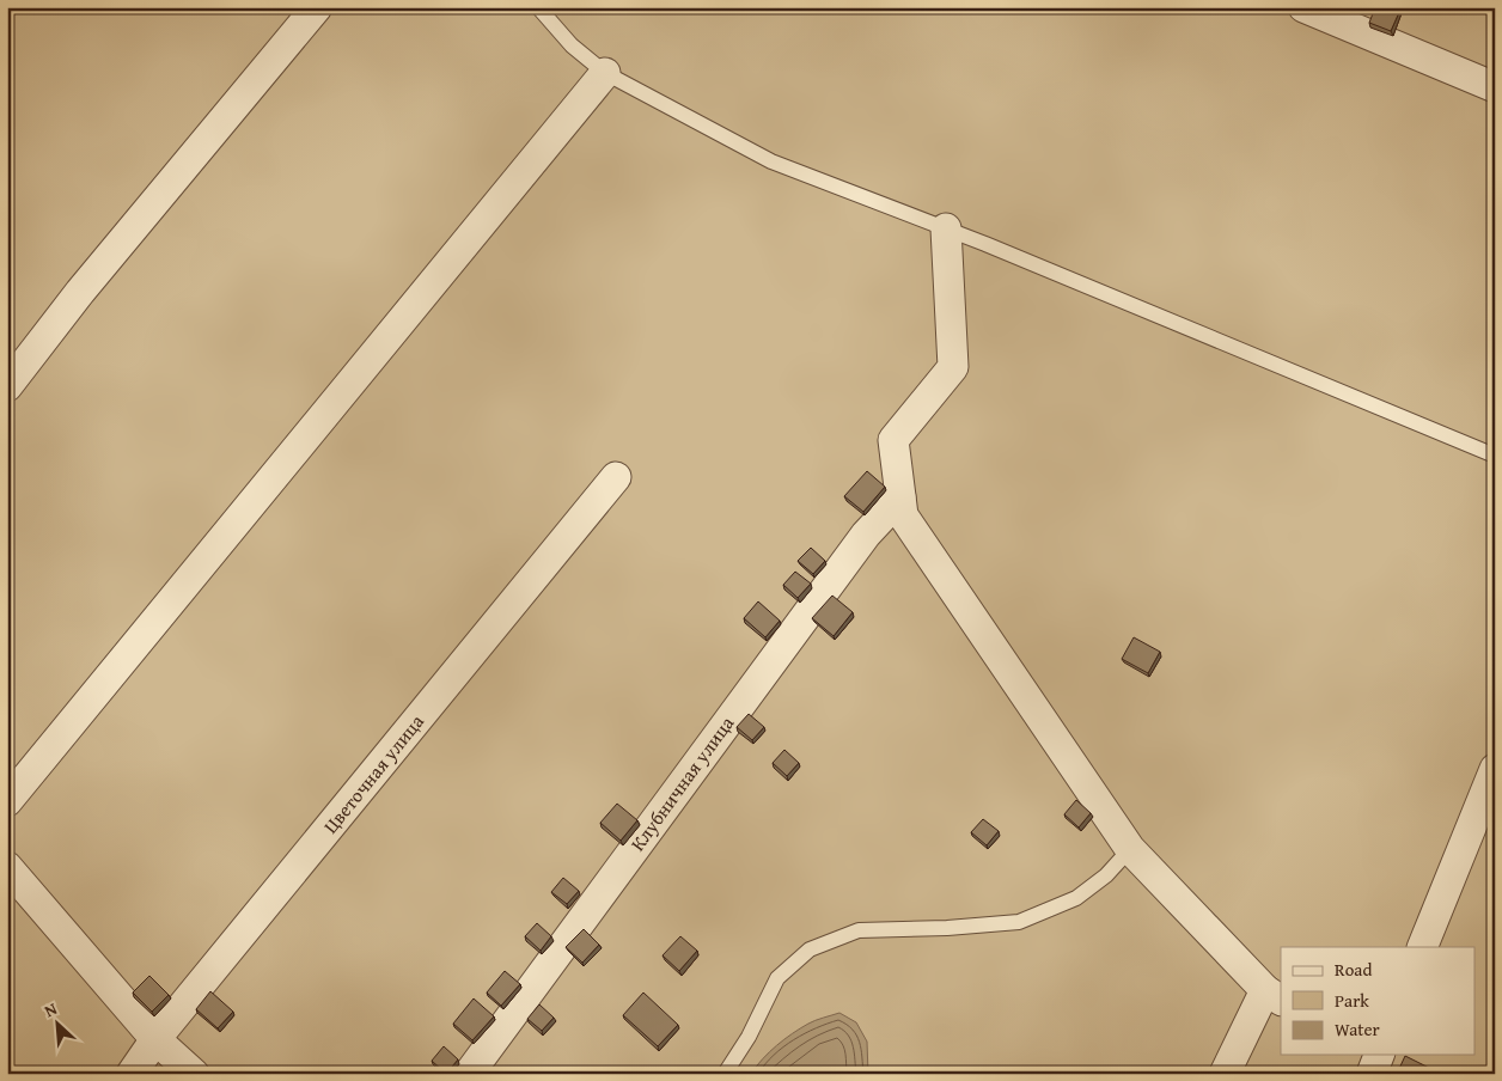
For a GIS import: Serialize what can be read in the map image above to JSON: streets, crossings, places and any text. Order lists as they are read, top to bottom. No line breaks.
{"streets":{"street":["Цветочная улица","Клубничная улица"]},"legend":["Road","Park","Water"],"north":"top left"}
